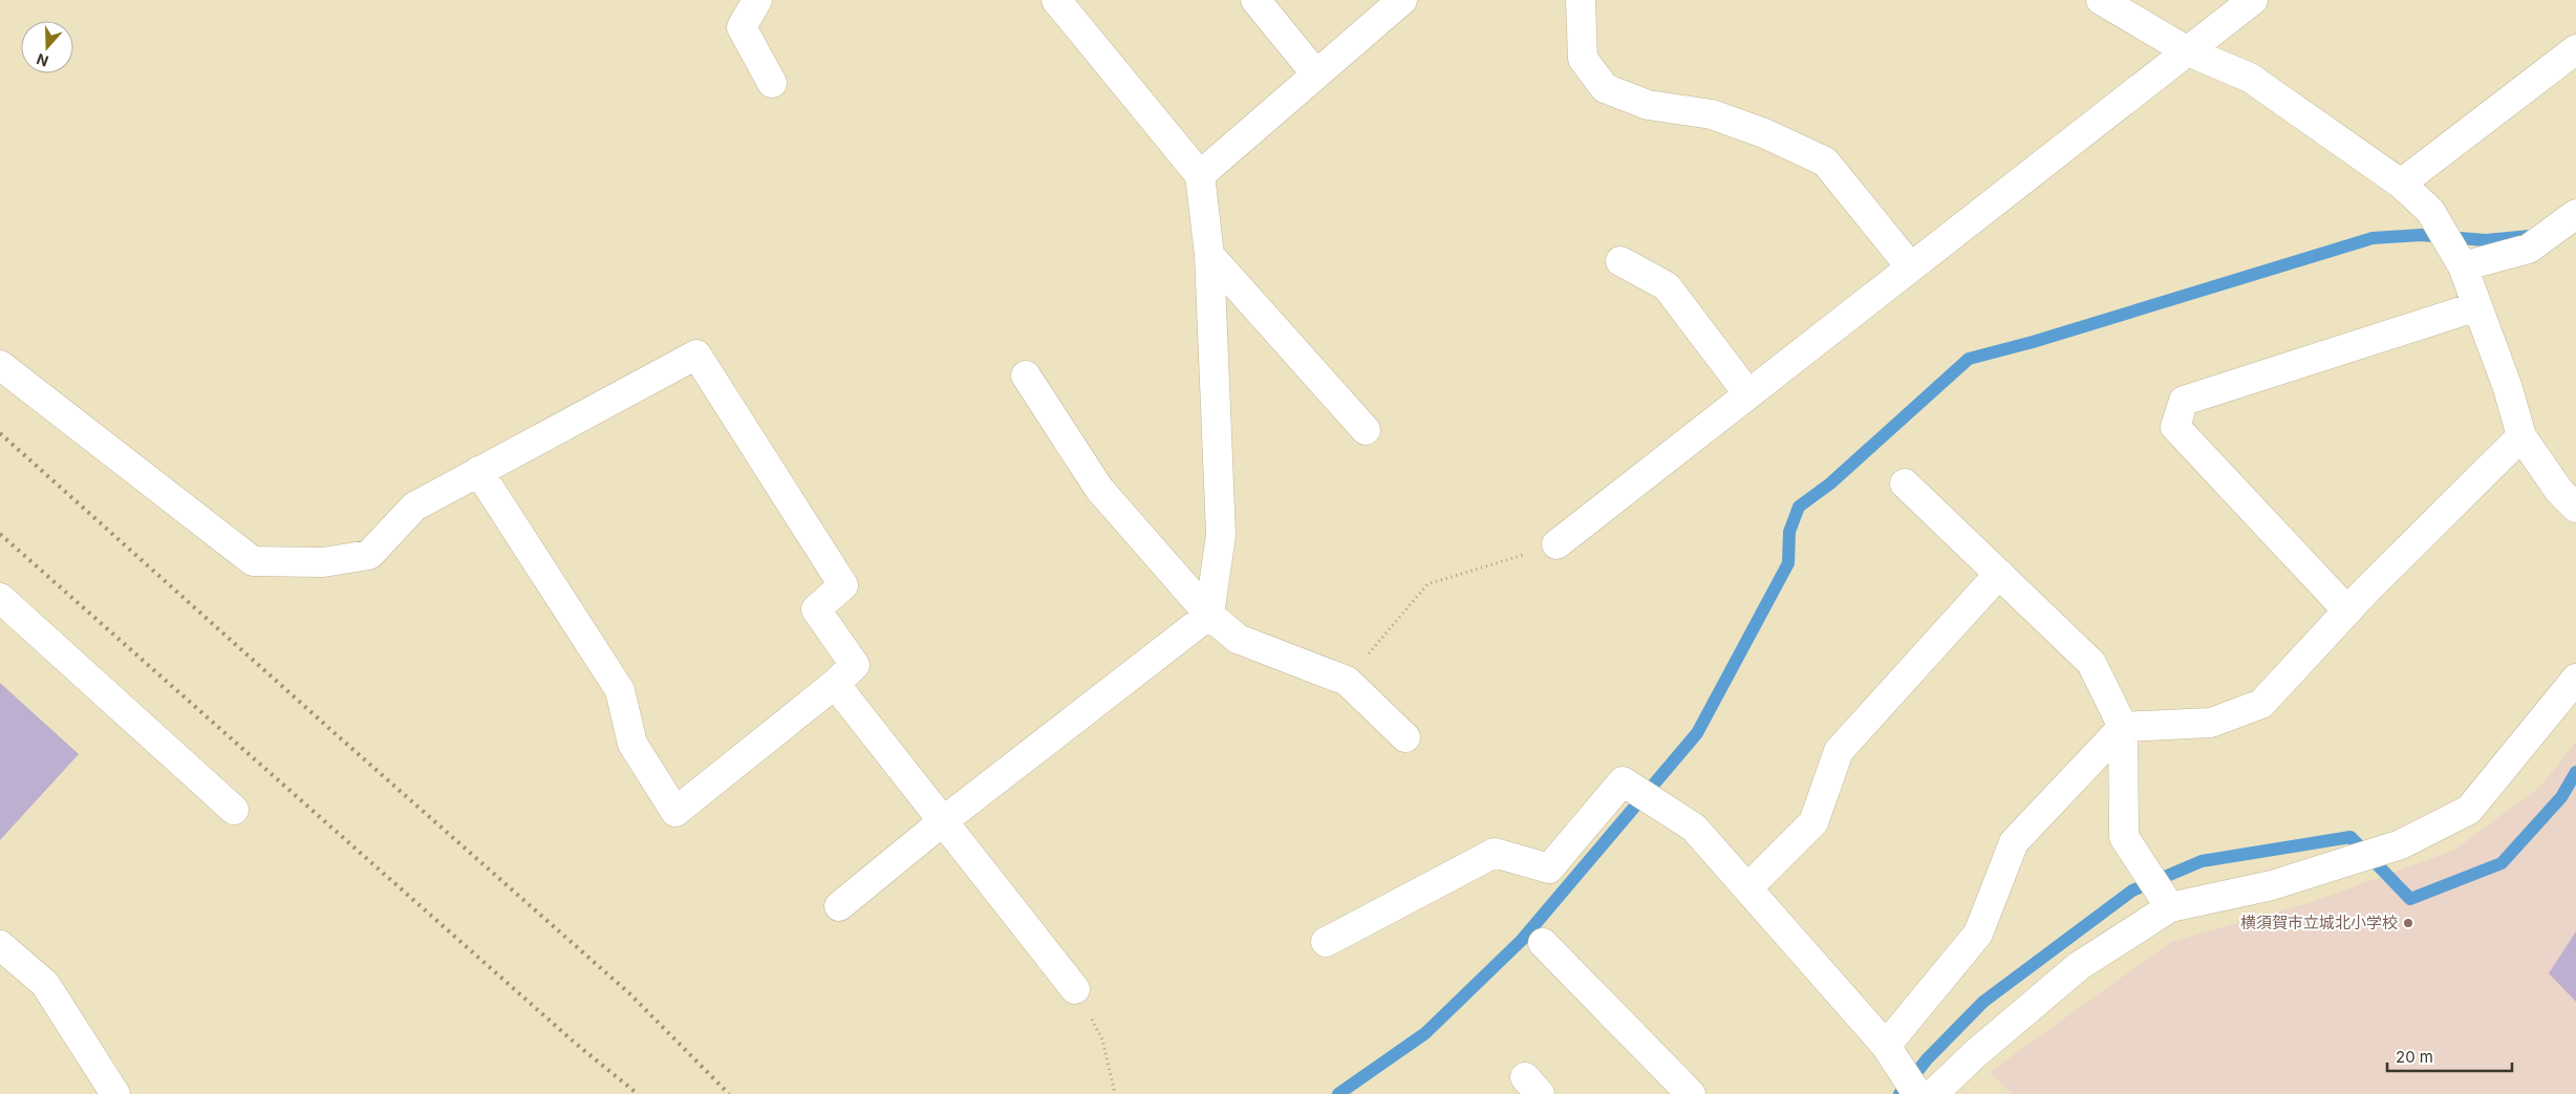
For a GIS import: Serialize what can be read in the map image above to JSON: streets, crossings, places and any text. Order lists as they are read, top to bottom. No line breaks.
{"places":["横須賀市立城北小学校"],"scale_bar":"20 m","north":"bottom"}
